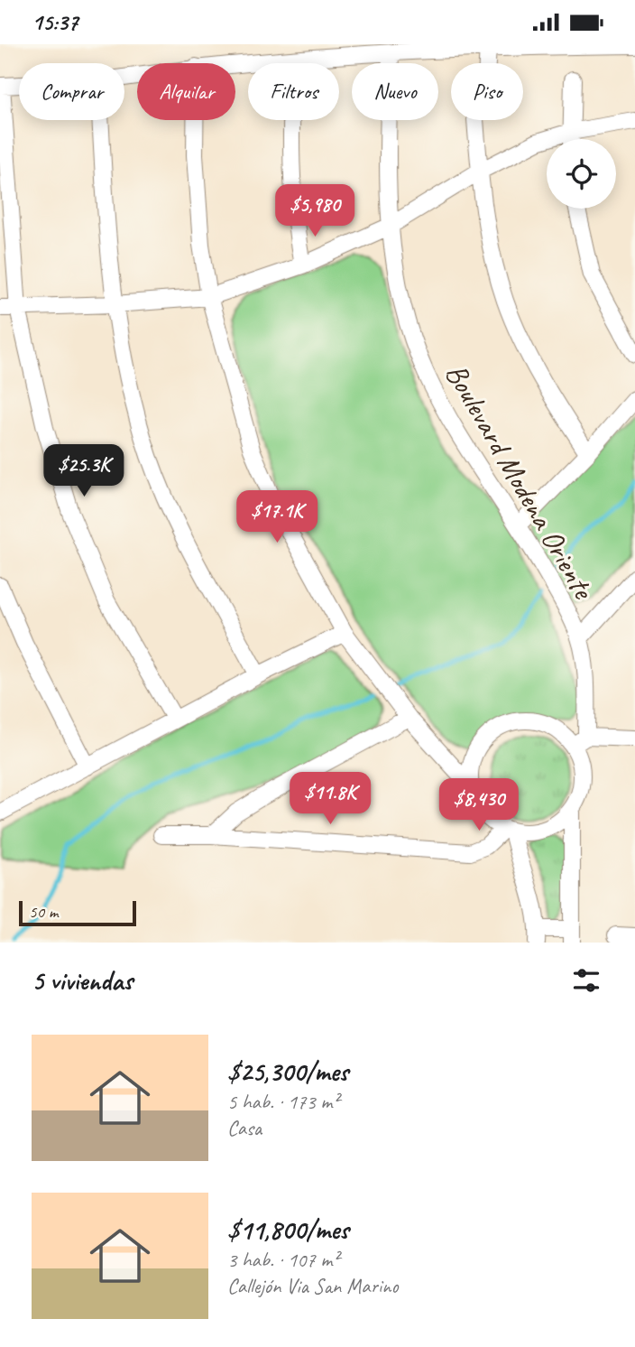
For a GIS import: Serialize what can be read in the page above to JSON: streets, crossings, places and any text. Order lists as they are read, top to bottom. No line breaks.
{"streets":{"street":["Boulevard Modena Oriente"]},"scale_bar":"50 m","page":{"status":"15:37","chip":["Comprar","Alquilar","Filtros","Nuevo","Piso"],"price":["$5,980","$25.3K","$17.1K","$11.8K","$8,430"],"scale":"50 m","heading":"5 viviendas","list":[{"name":"$25,300/mes","note":"5 hab. · 173 m² · Casa"},{"name":"$11,800/mes","note":"3 hab. · 107 m² · Callejón Via San Marino"}]}}
